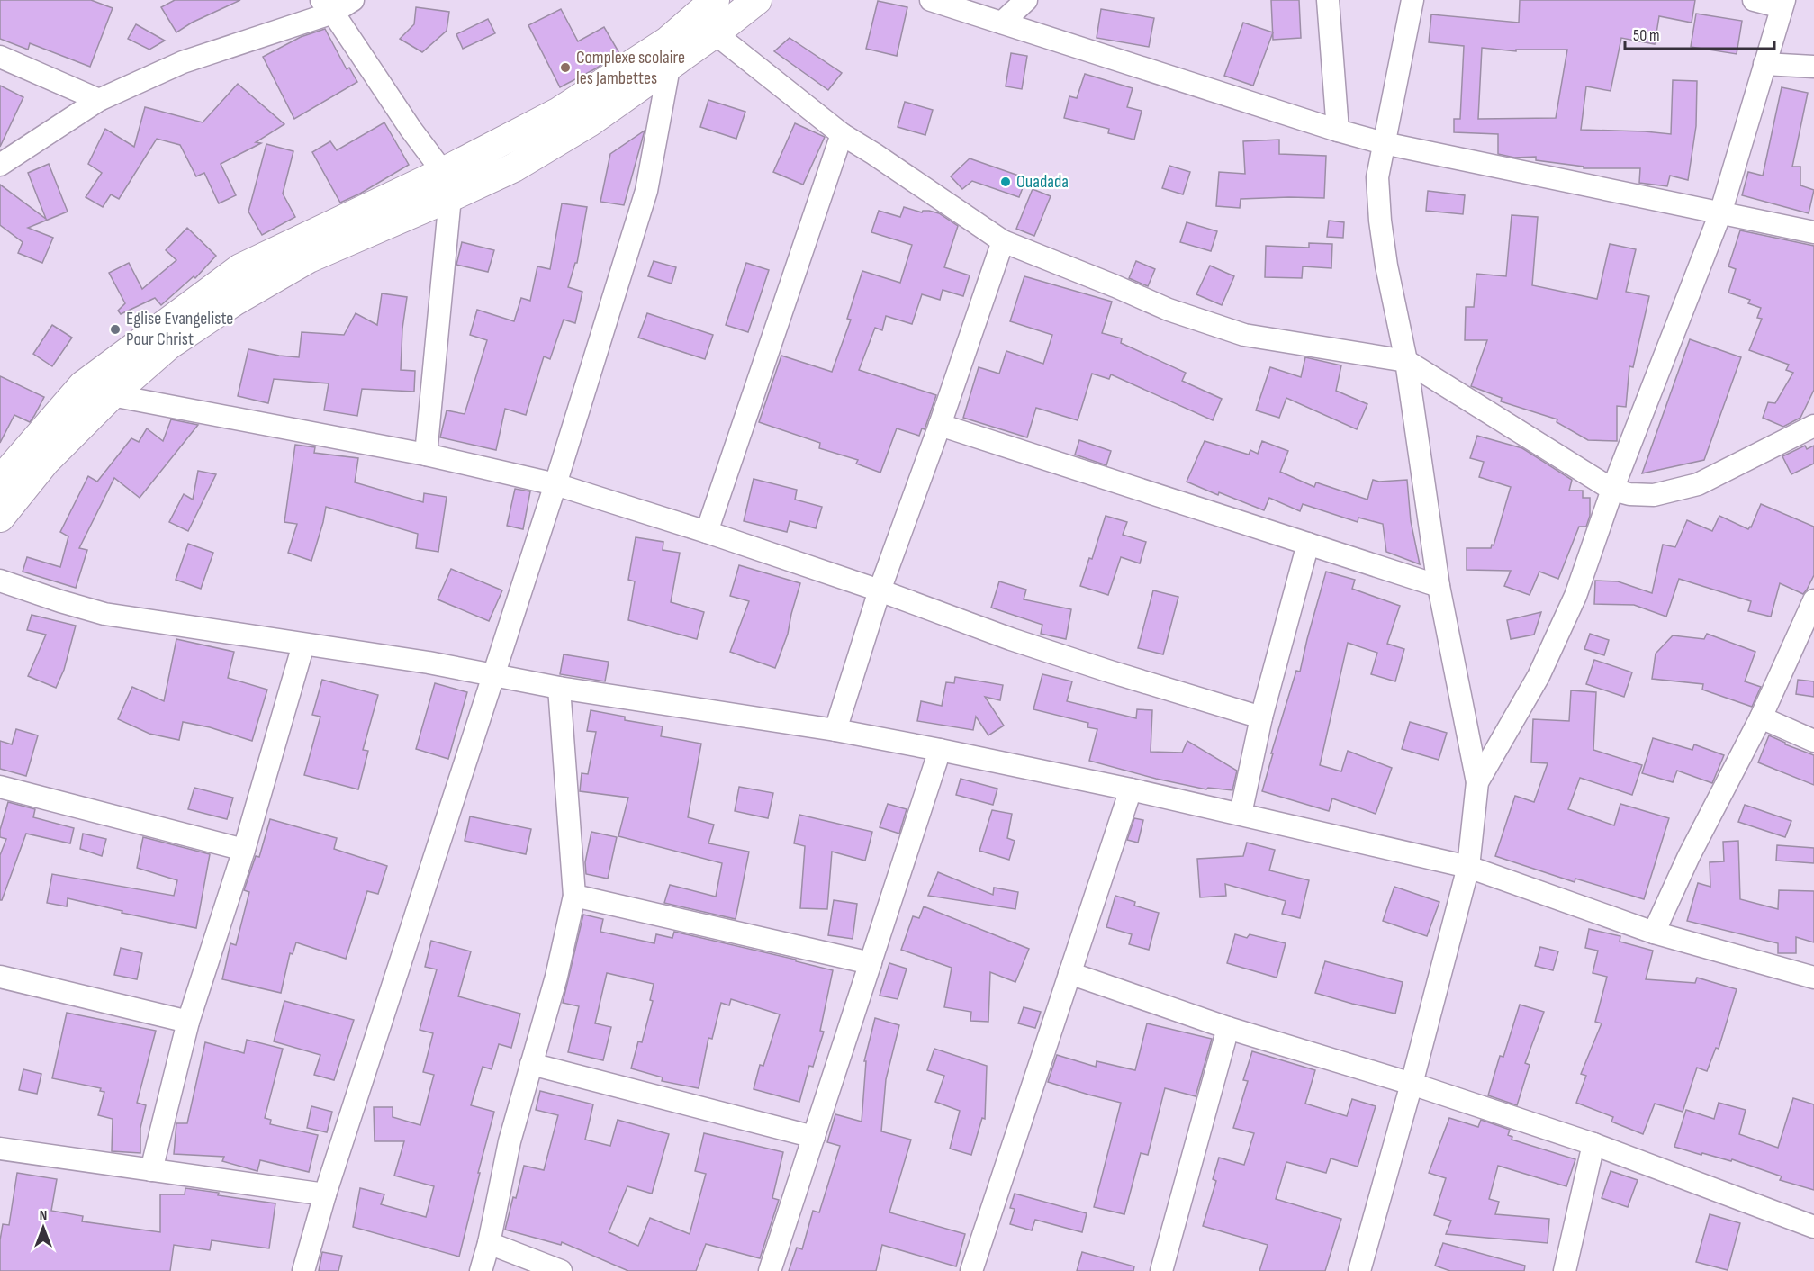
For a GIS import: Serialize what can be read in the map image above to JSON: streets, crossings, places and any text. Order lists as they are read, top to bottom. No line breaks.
{"places":["Complexe scolaire les Jambettes","Ouadada","Eglise Evangeliste Pour Christ"],"scale_bar":"50 m","north":"top"}
